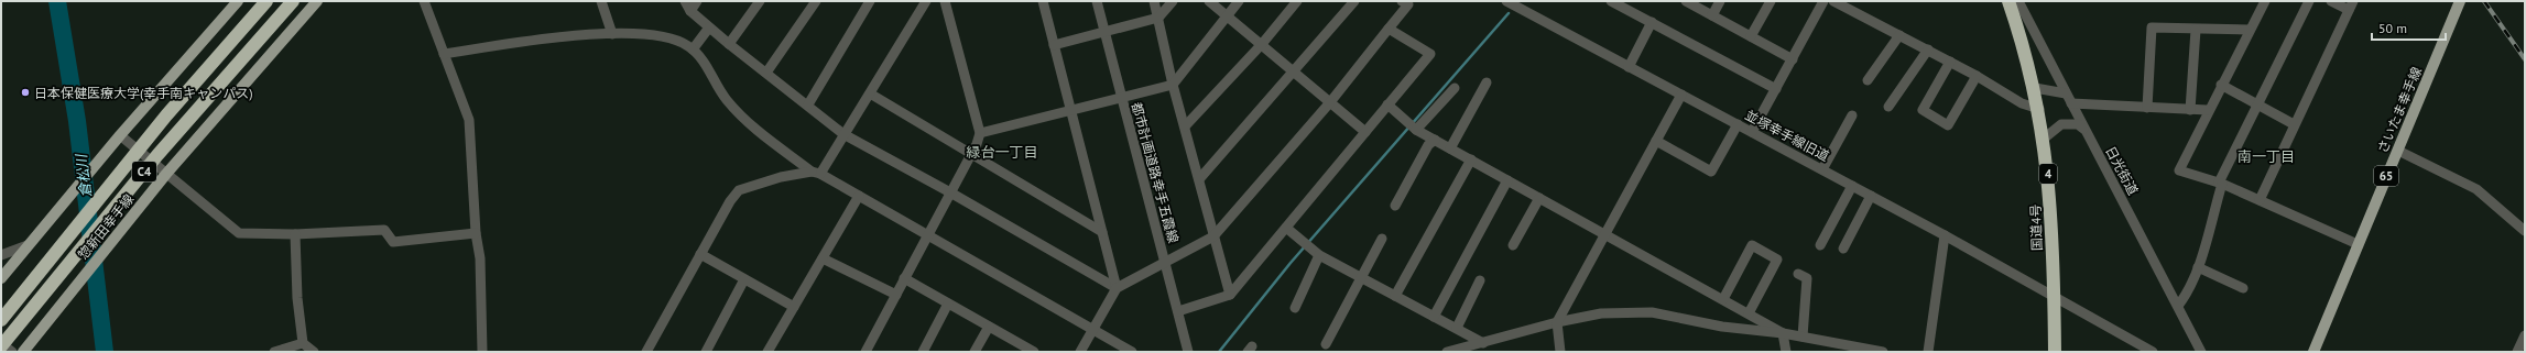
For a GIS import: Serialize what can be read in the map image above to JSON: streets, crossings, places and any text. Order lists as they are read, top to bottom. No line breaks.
{"streets":{"highway":["C4","4","国道4号"],"main road":["さいたま幸手線","65","惣新田幸手線"],"street":["並塚幸手線旧道","日光街道","都市計画道路幸手五霞線"]},"crossings":[["並塚幸手線旧道","国道4号"]],"districts":["緑台一丁目","南一丁目"],"water":["倉松川"],"places":["日本保健医療大学(幸手南キャンパス)"],"scale_bar":"50 m"}
